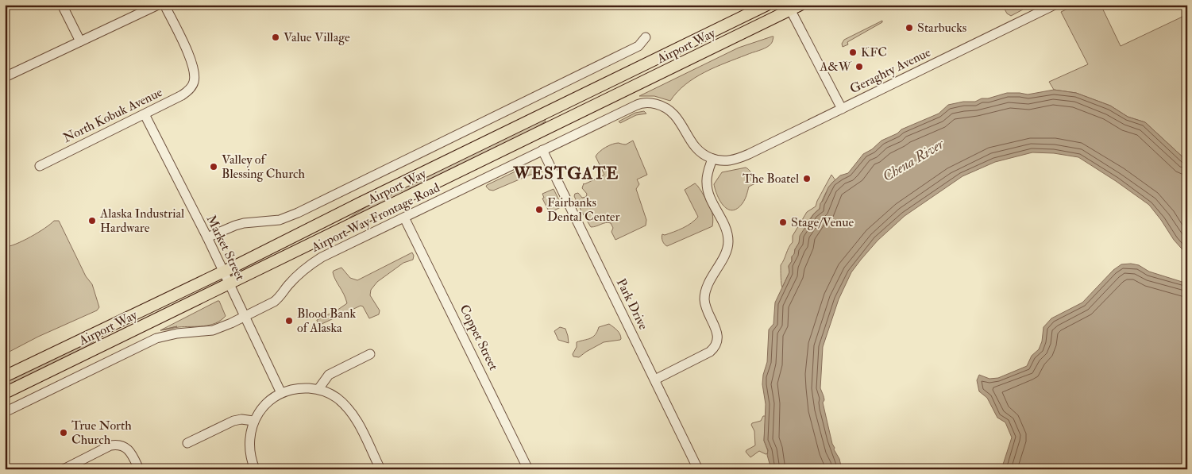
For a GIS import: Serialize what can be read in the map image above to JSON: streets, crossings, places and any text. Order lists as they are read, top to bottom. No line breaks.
{"streets":{"main road":["Airport Way"],"street":["Geraghty Avenue","North Kobuk Avenue","Airport Way Frontage Road","Market Street","Park Drive","Coppet Street"]},"crossings":[["Airport Way","Market Street"],["Geraghty Avenue","Airport Way Frontage Road"],["North Kobuk Avenue","Market Street"],["Airport Way Frontage Road","Market Street"],["Airport Way Frontage Road","Park Drive"],["Airport Way Frontage Road","Coppet Street"]],"districts":["WESTGATE"],"water":["Chena River"],"places":["Starbucks","Value Village","KFC","A&W","Valley of Blessing Church","The Boatel","Fairbanks Dental Center","Alaska Industrial Hardware","Stage/Venue","Blood Bank of Alaska","True North Church"]}
